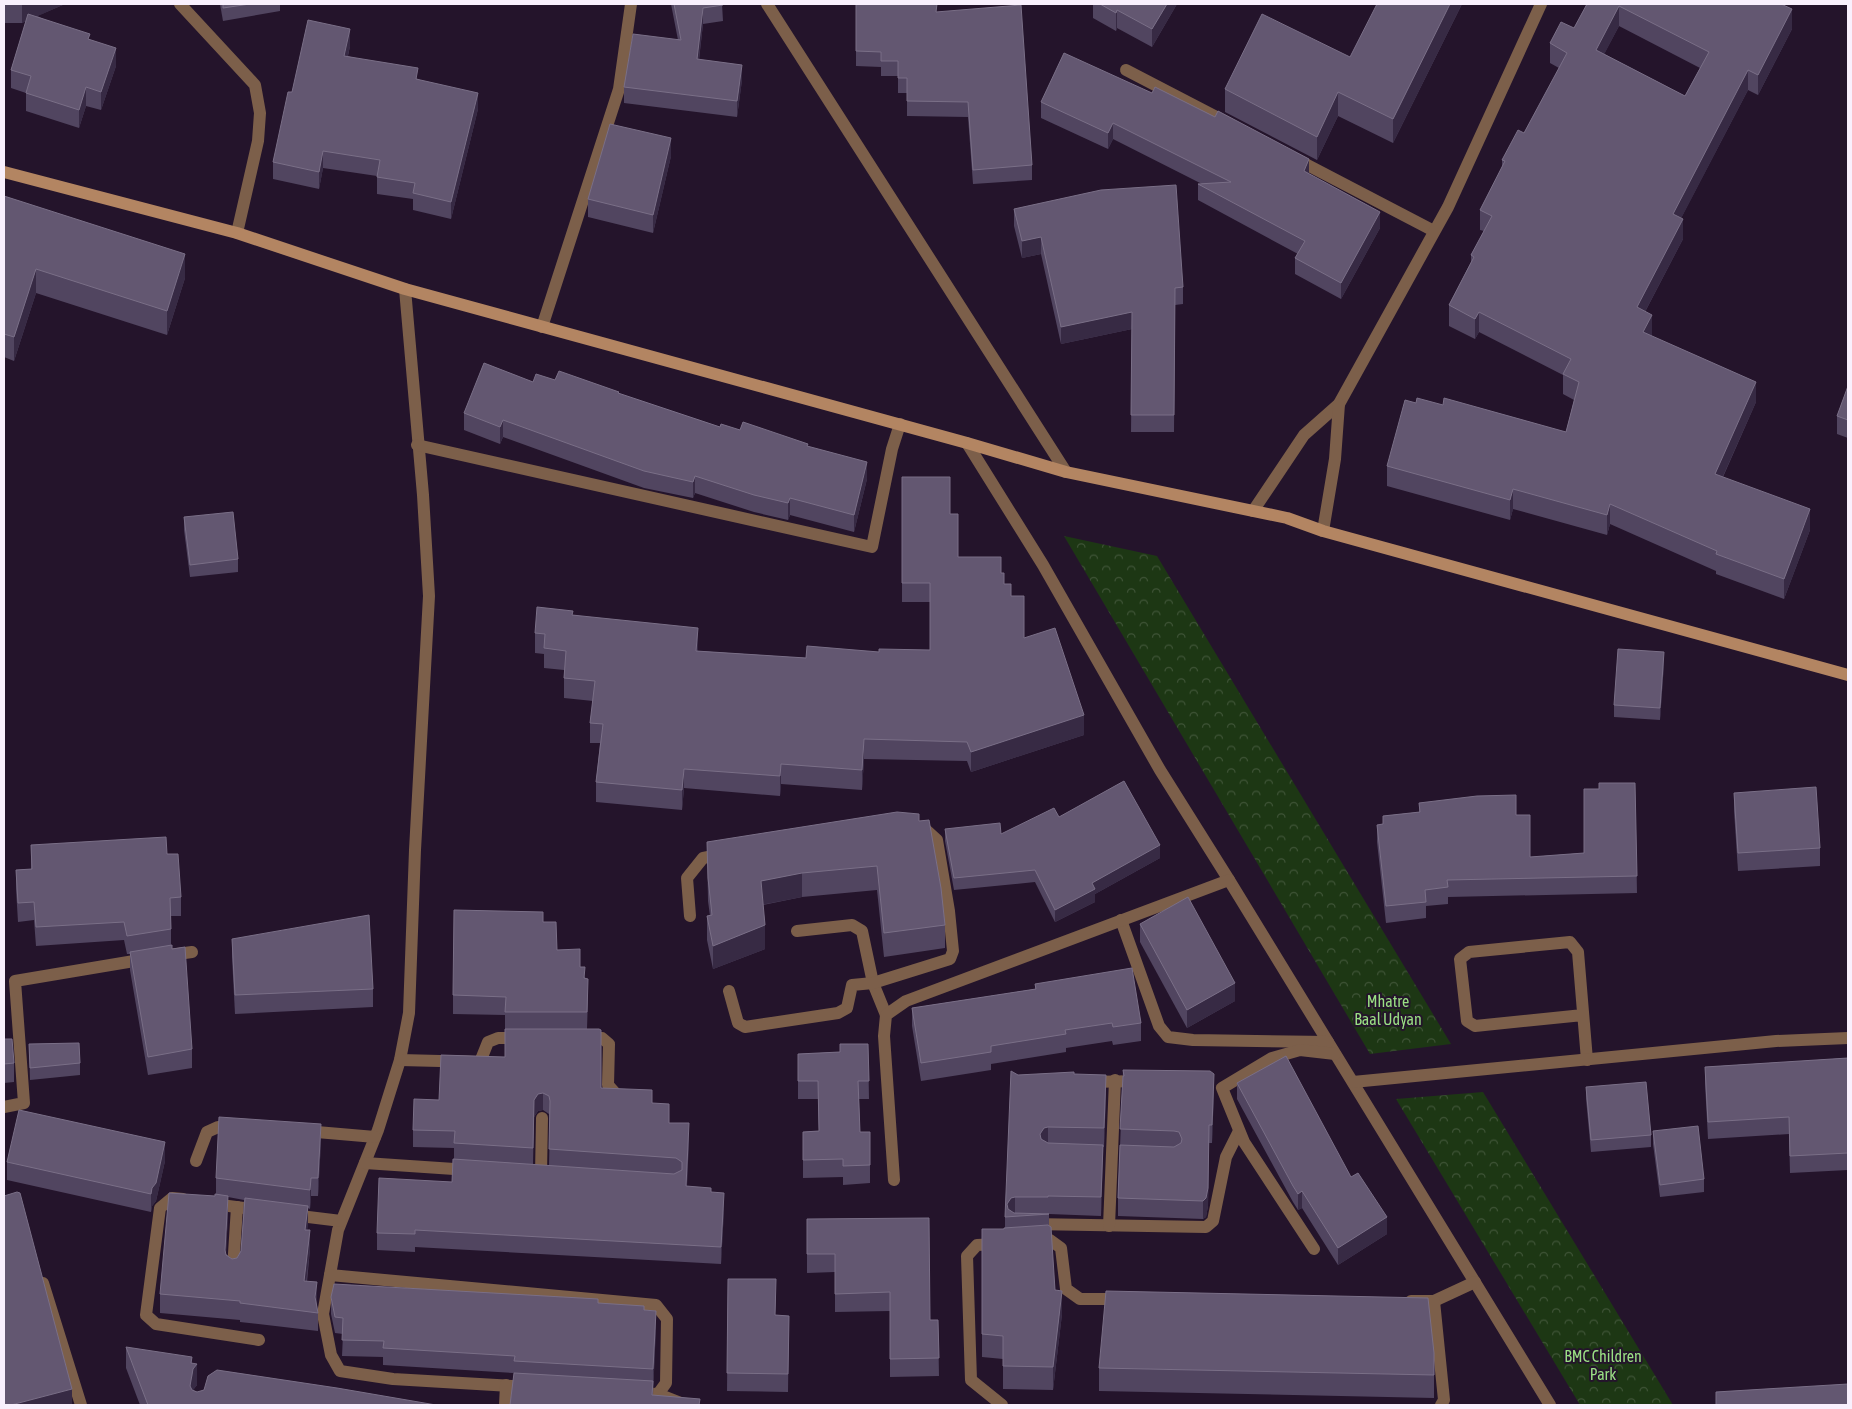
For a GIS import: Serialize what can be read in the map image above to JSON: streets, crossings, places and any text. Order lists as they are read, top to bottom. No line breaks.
{"parks":["Mhatre Baal Udyan","BMC Children Park"]}
